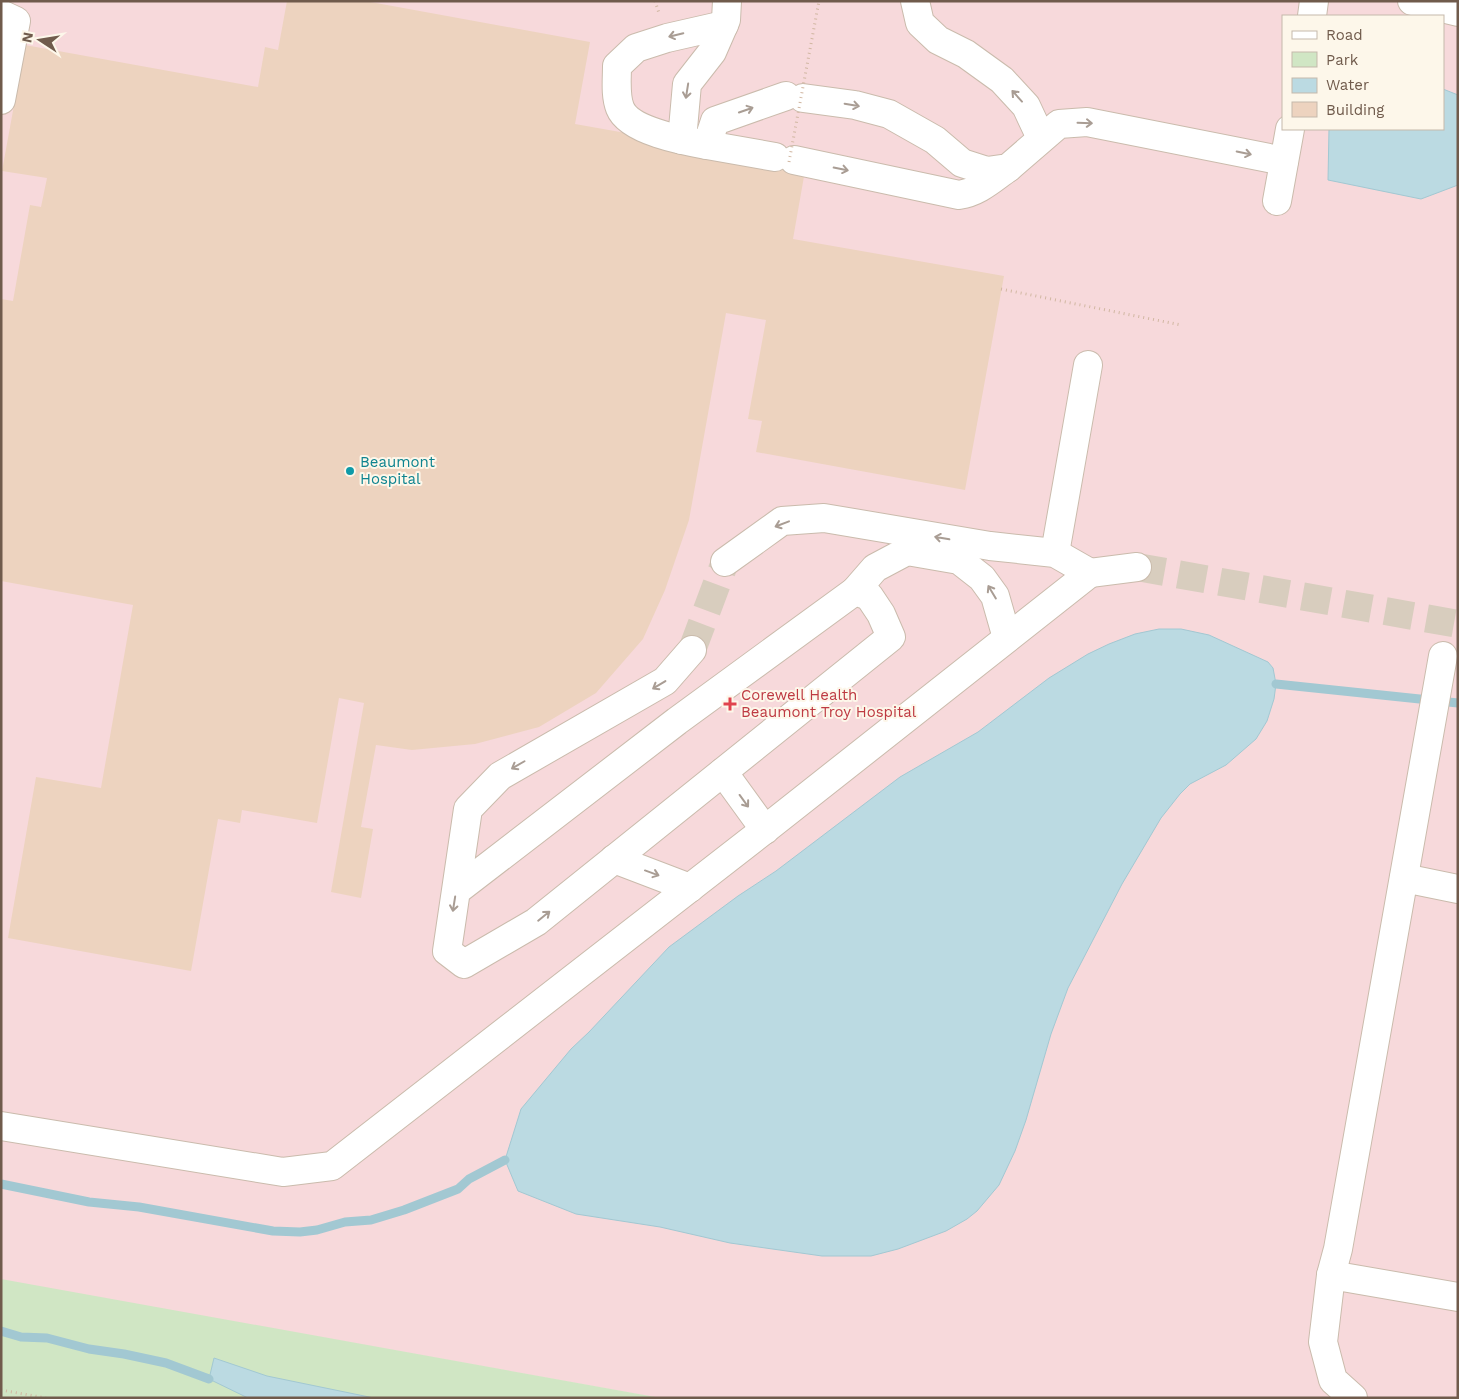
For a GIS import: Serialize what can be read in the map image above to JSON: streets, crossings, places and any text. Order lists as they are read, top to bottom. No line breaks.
{"places":{"other":["Beaumont Hospital"],"health":["Corewell Health Beaumont Troy Hospital"]},"legend":["Road","Park","Water","Building"],"north":"left"}
